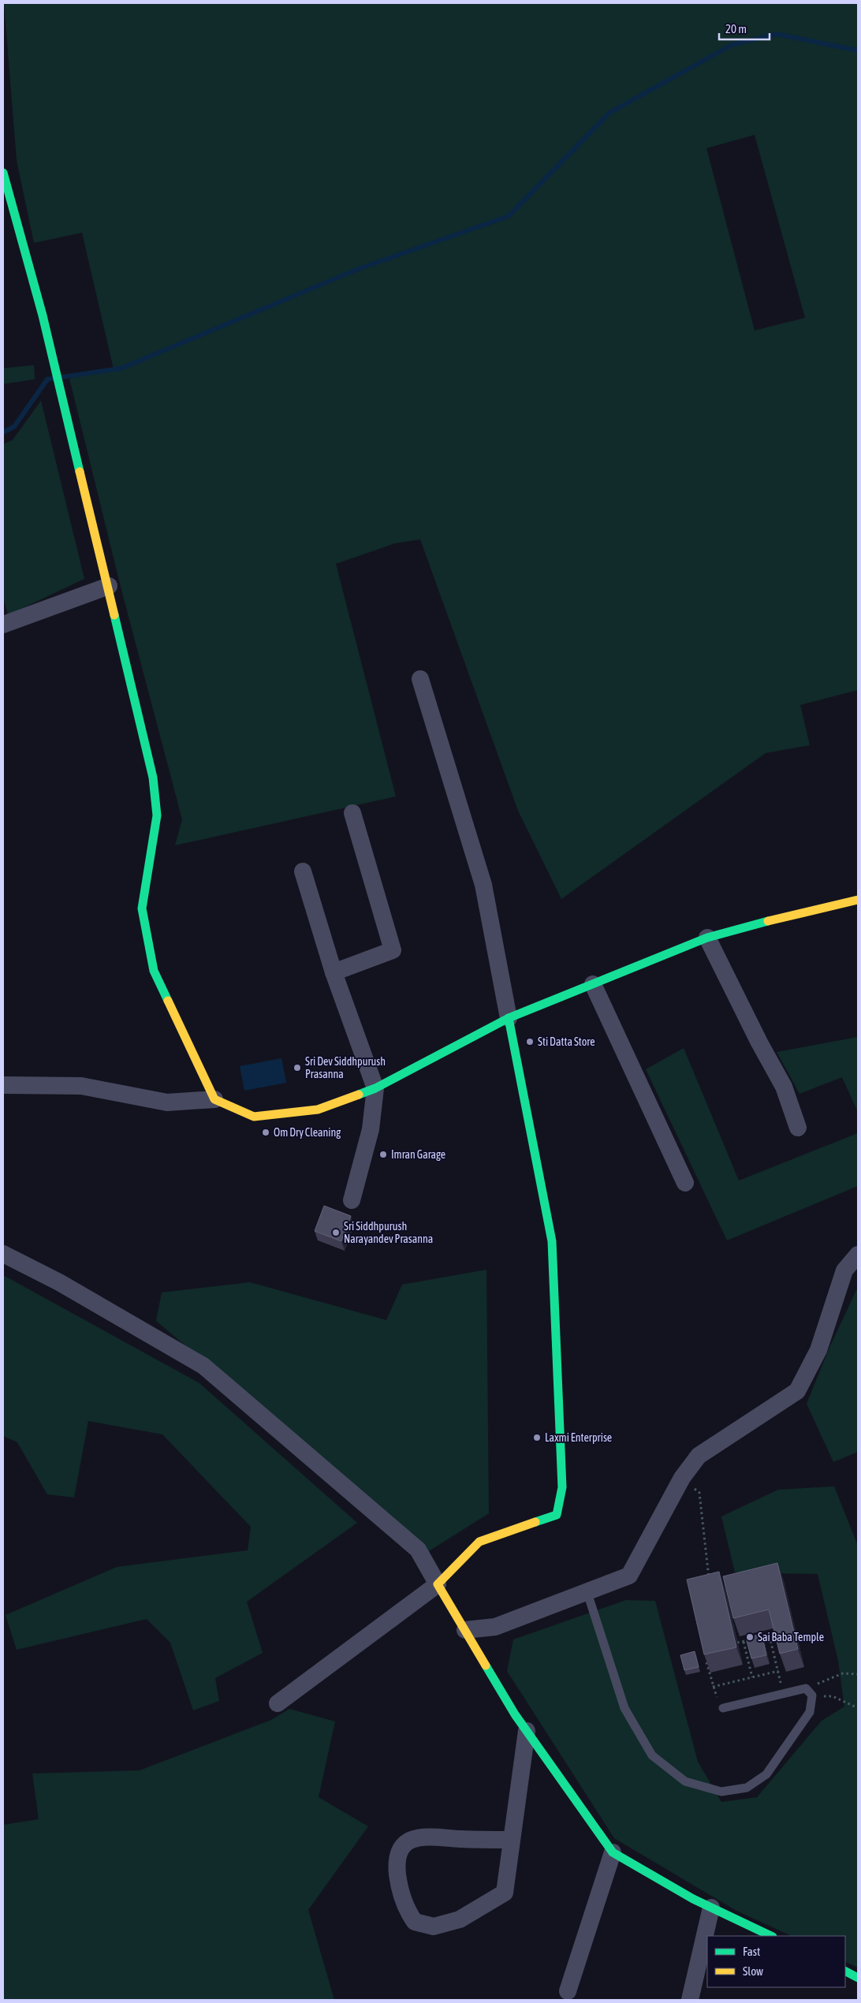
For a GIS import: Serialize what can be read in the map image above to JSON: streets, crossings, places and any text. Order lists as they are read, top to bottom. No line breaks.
{"places":["Sti Datta Store","Sri Dev Siddhpurush Prasanna","Om Dry Cleaning","Imran Garage","Sri Siddhpurush Narayandev Prasanna","Laxmi Enterprise","Sai Baba Temple"],"legend":["Fast","Slow"],"scale_bar":"20 m"}
